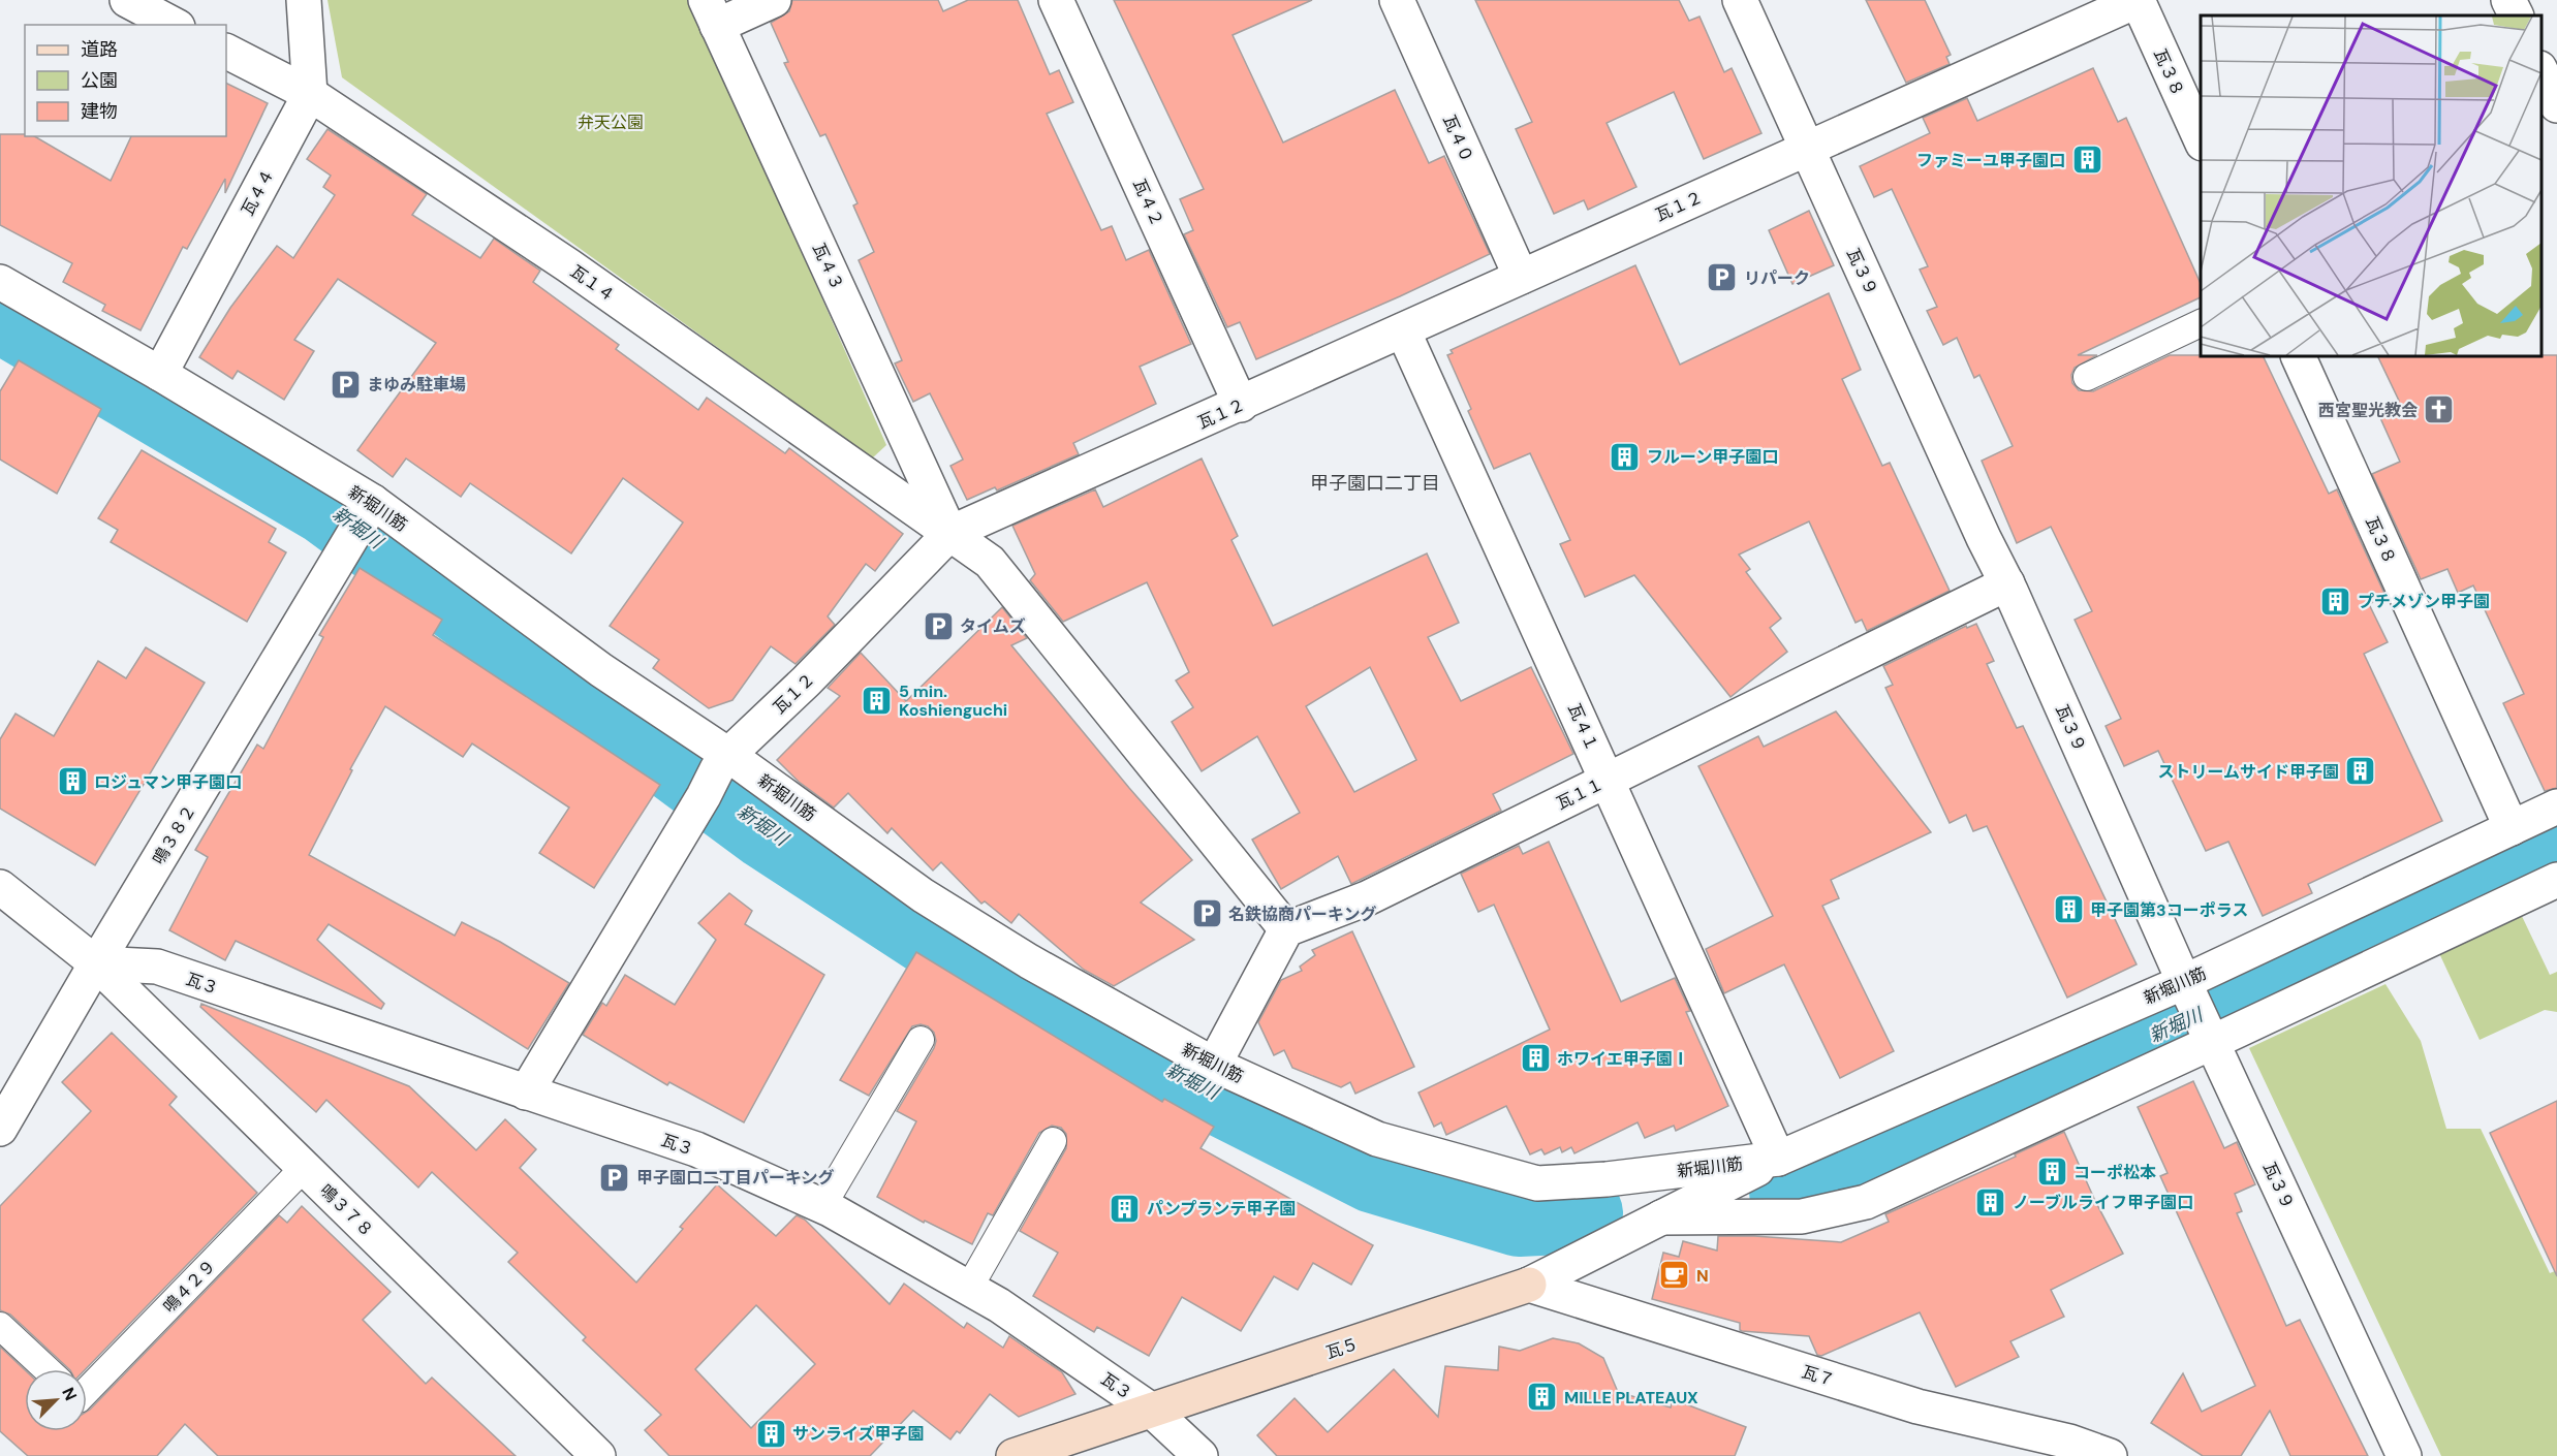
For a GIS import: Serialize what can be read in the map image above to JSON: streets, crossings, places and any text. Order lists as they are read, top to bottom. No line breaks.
{"streets":{"street":["瓦３８","瓦４０","瓦４４","瓦４２","瓦１２","瓦４３","瓦３９","瓦１４","新堀川筋","瓦４１","瓦１１","鳴３８２","瓦３","鳴３７８","瓦５","瓦７"],"lane":["鳴４２９"]},"crossings":[["瓦３８","瓦１２"],["瓦３８","新堀川筋"],["瓦４０","瓦１２"],["瓦４４","瓦１４"],["瓦４４","新堀川筋"],["瓦４２","瓦１２"],["瓦１２","瓦４３"],["瓦１２","瓦３９"],["瓦１２","瓦１４"],["瓦１２","新堀川筋"],["瓦１２","瓦４１"],["瓦１２","瓦３"],["瓦４３","瓦１４"],["瓦３９","新堀川筋"],["瓦３９","瓦１１"],["瓦１４","瓦１１"],["新堀川筋","瓦４１"],["新堀川筋","鳴３８２"],["新堀川筋","瓦５"],["瓦４１","瓦１１"],["瓦４１","瓦５"],["鳴３８２","瓦３"],["鳴３８２","鳴３７８"],["瓦３","鳴３７８"],["瓦３","瓦５"],["鳴３７８","鳴４２９"],["瓦５","瓦７"]],"districts":["甲子園口二丁目"],"water":["新堀川"],"parks":["弁天公園"],"places":{"building":["ファミーユ甲子園口","フルーン甲子園口","プチメゾン甲子園","5 min. Koshienguchi","ストリームサイド甲子園","ロジュマン甲子園口","甲子園第3コーポラス","ホワイエ甲子園Ⅰ","コーポ松本","ノーブルライフ甲子園口","パンプランテ甲子園","MILLE PLATEAUX","サンライズ甲子園"],"parking":["リパーク","まゆみ駐車場","タイムズ","名鉄協商パーキング","甲子園口二丁目パーキング"],"church":["西宮聖光教会"],"cafe":["N"]},"legend":["道路","公園","建物"],"north":"top right"}
